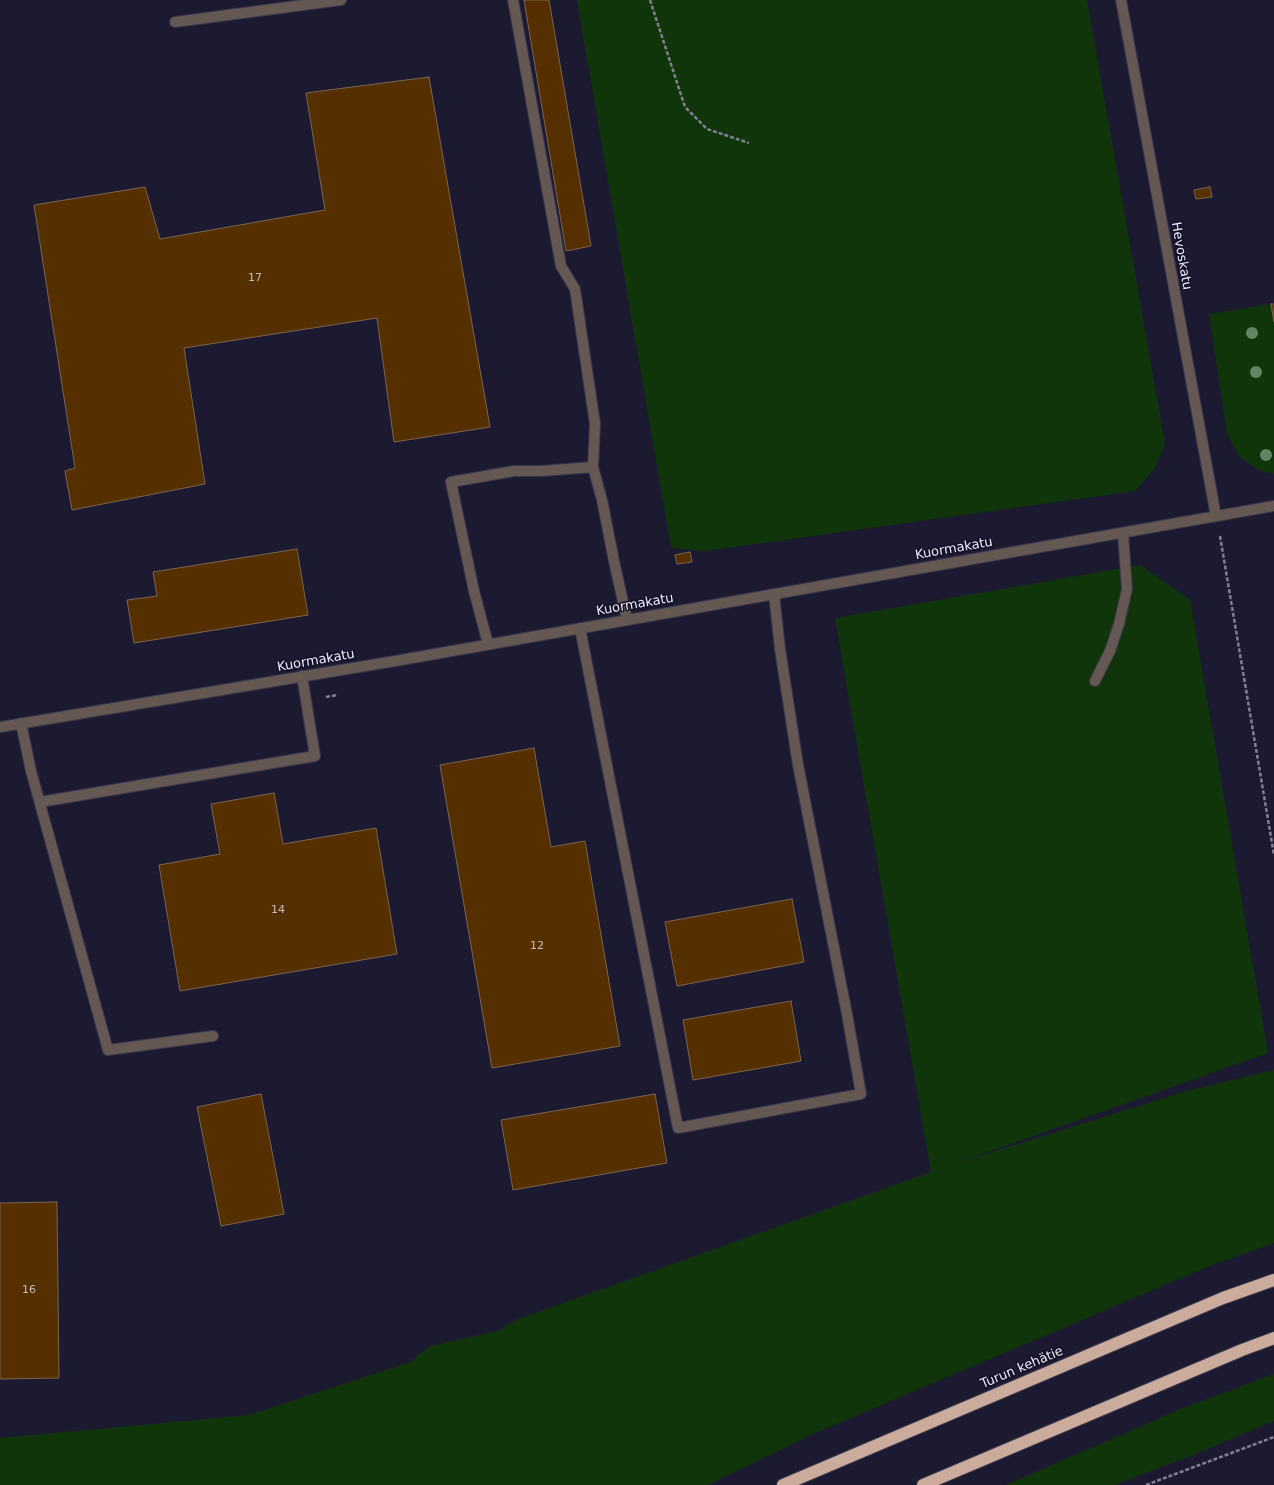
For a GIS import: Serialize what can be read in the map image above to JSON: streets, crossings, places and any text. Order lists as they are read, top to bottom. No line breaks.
{"streets":{"highway":["Turun kehätie"],"street":["Hevoskatu","Kuormakatu"]},"crossings":[["Hevoskatu","Kuormakatu"]],"house_numbers":["17","14","12","16"]}
